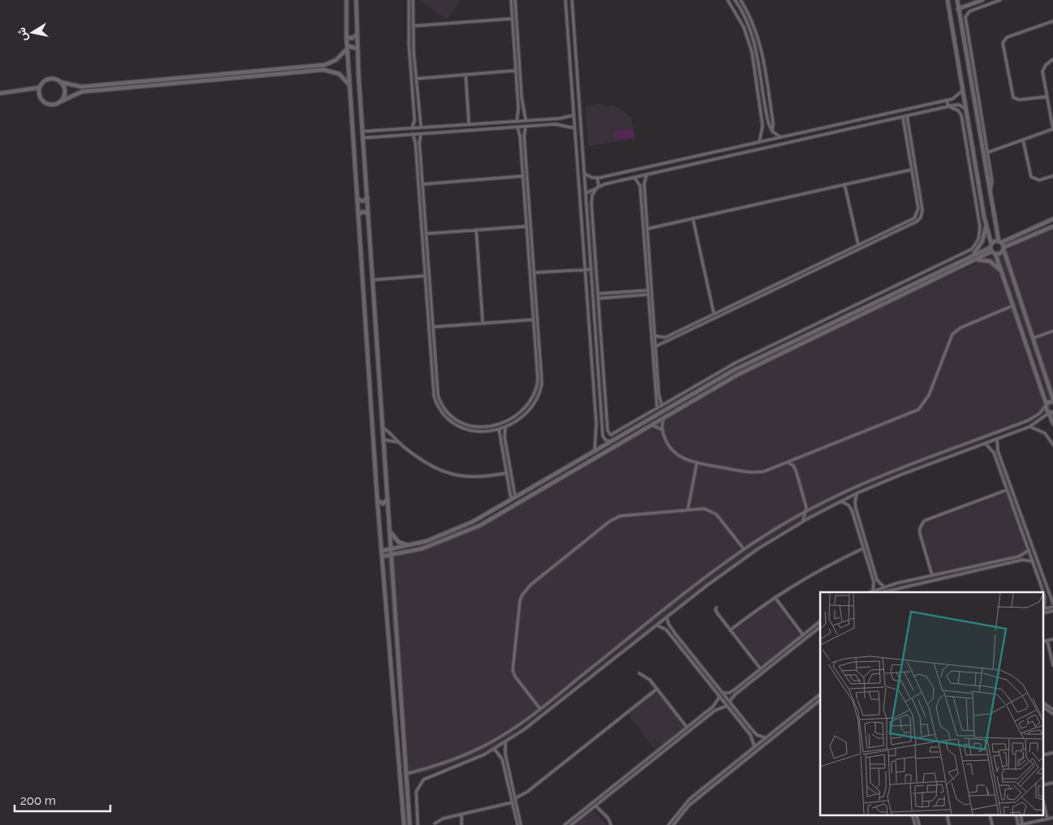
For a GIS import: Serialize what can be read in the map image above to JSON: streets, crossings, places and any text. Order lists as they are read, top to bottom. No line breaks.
{"scale_bar":"200 m","north":"left"}
